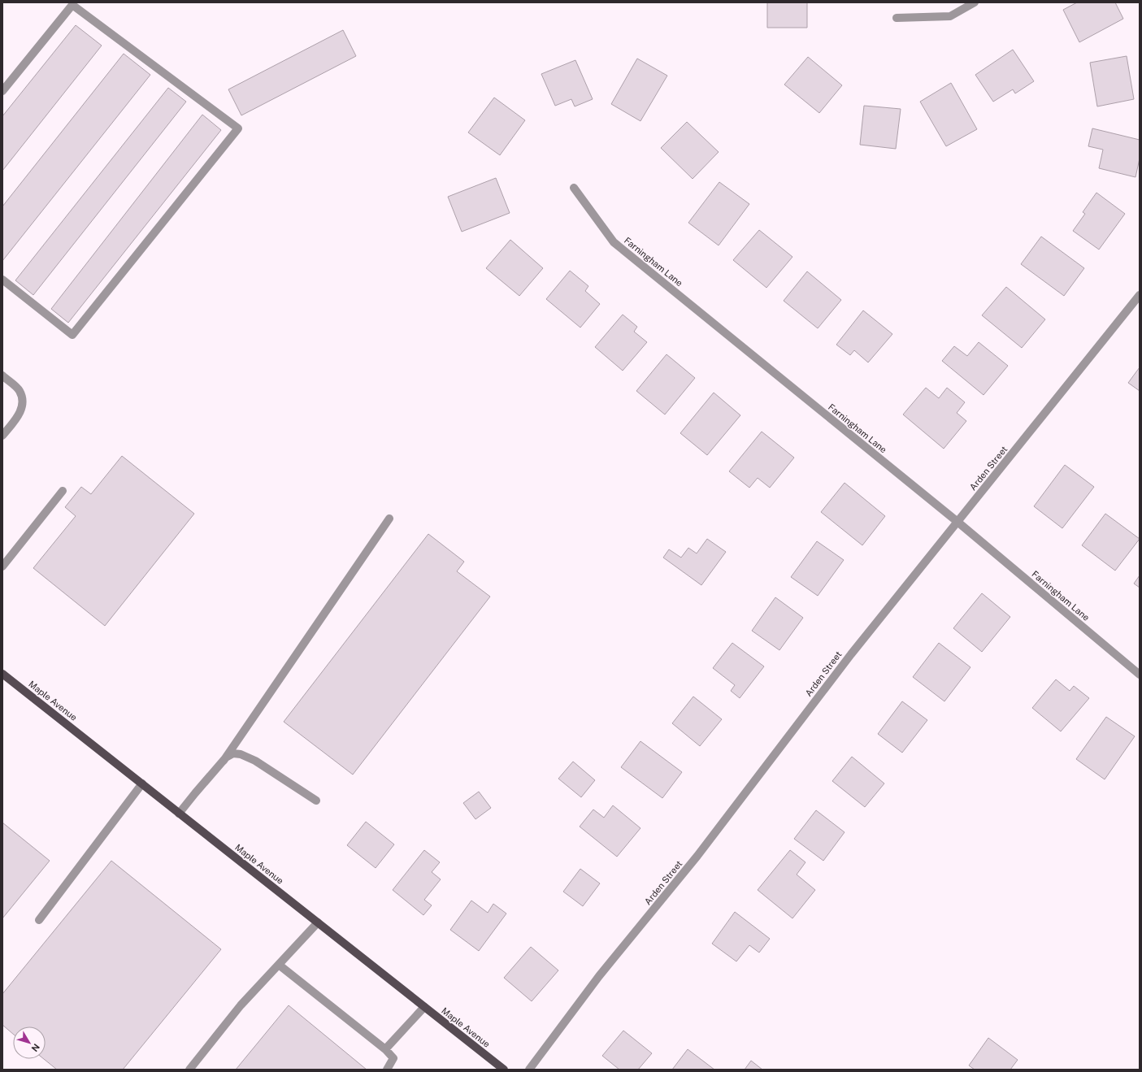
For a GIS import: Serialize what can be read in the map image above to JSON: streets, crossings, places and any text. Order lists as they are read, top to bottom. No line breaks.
{"streets":{"main road":["Maple Avenue"],"street":["Farningham Lane","Arden Street"]},"crossings":[["Farningham Lane","Arden Street"]],"north":"bottom right"}
